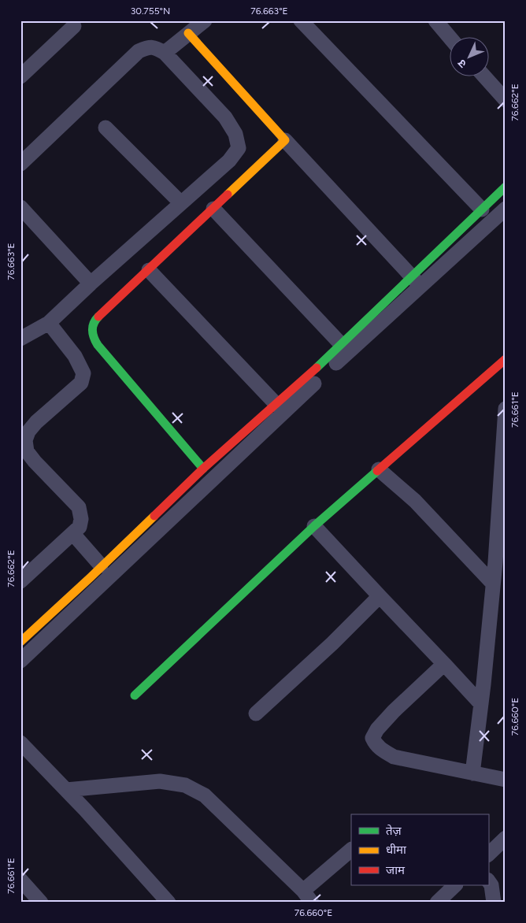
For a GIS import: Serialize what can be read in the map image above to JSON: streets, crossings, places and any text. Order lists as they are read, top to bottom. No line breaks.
{"legend":["तेज़","धीमा","जाम"],"north":"bottom left","coordinates":["30.755°N","76.663°E","76.662°E","76.661°E","76.660°E"]}
